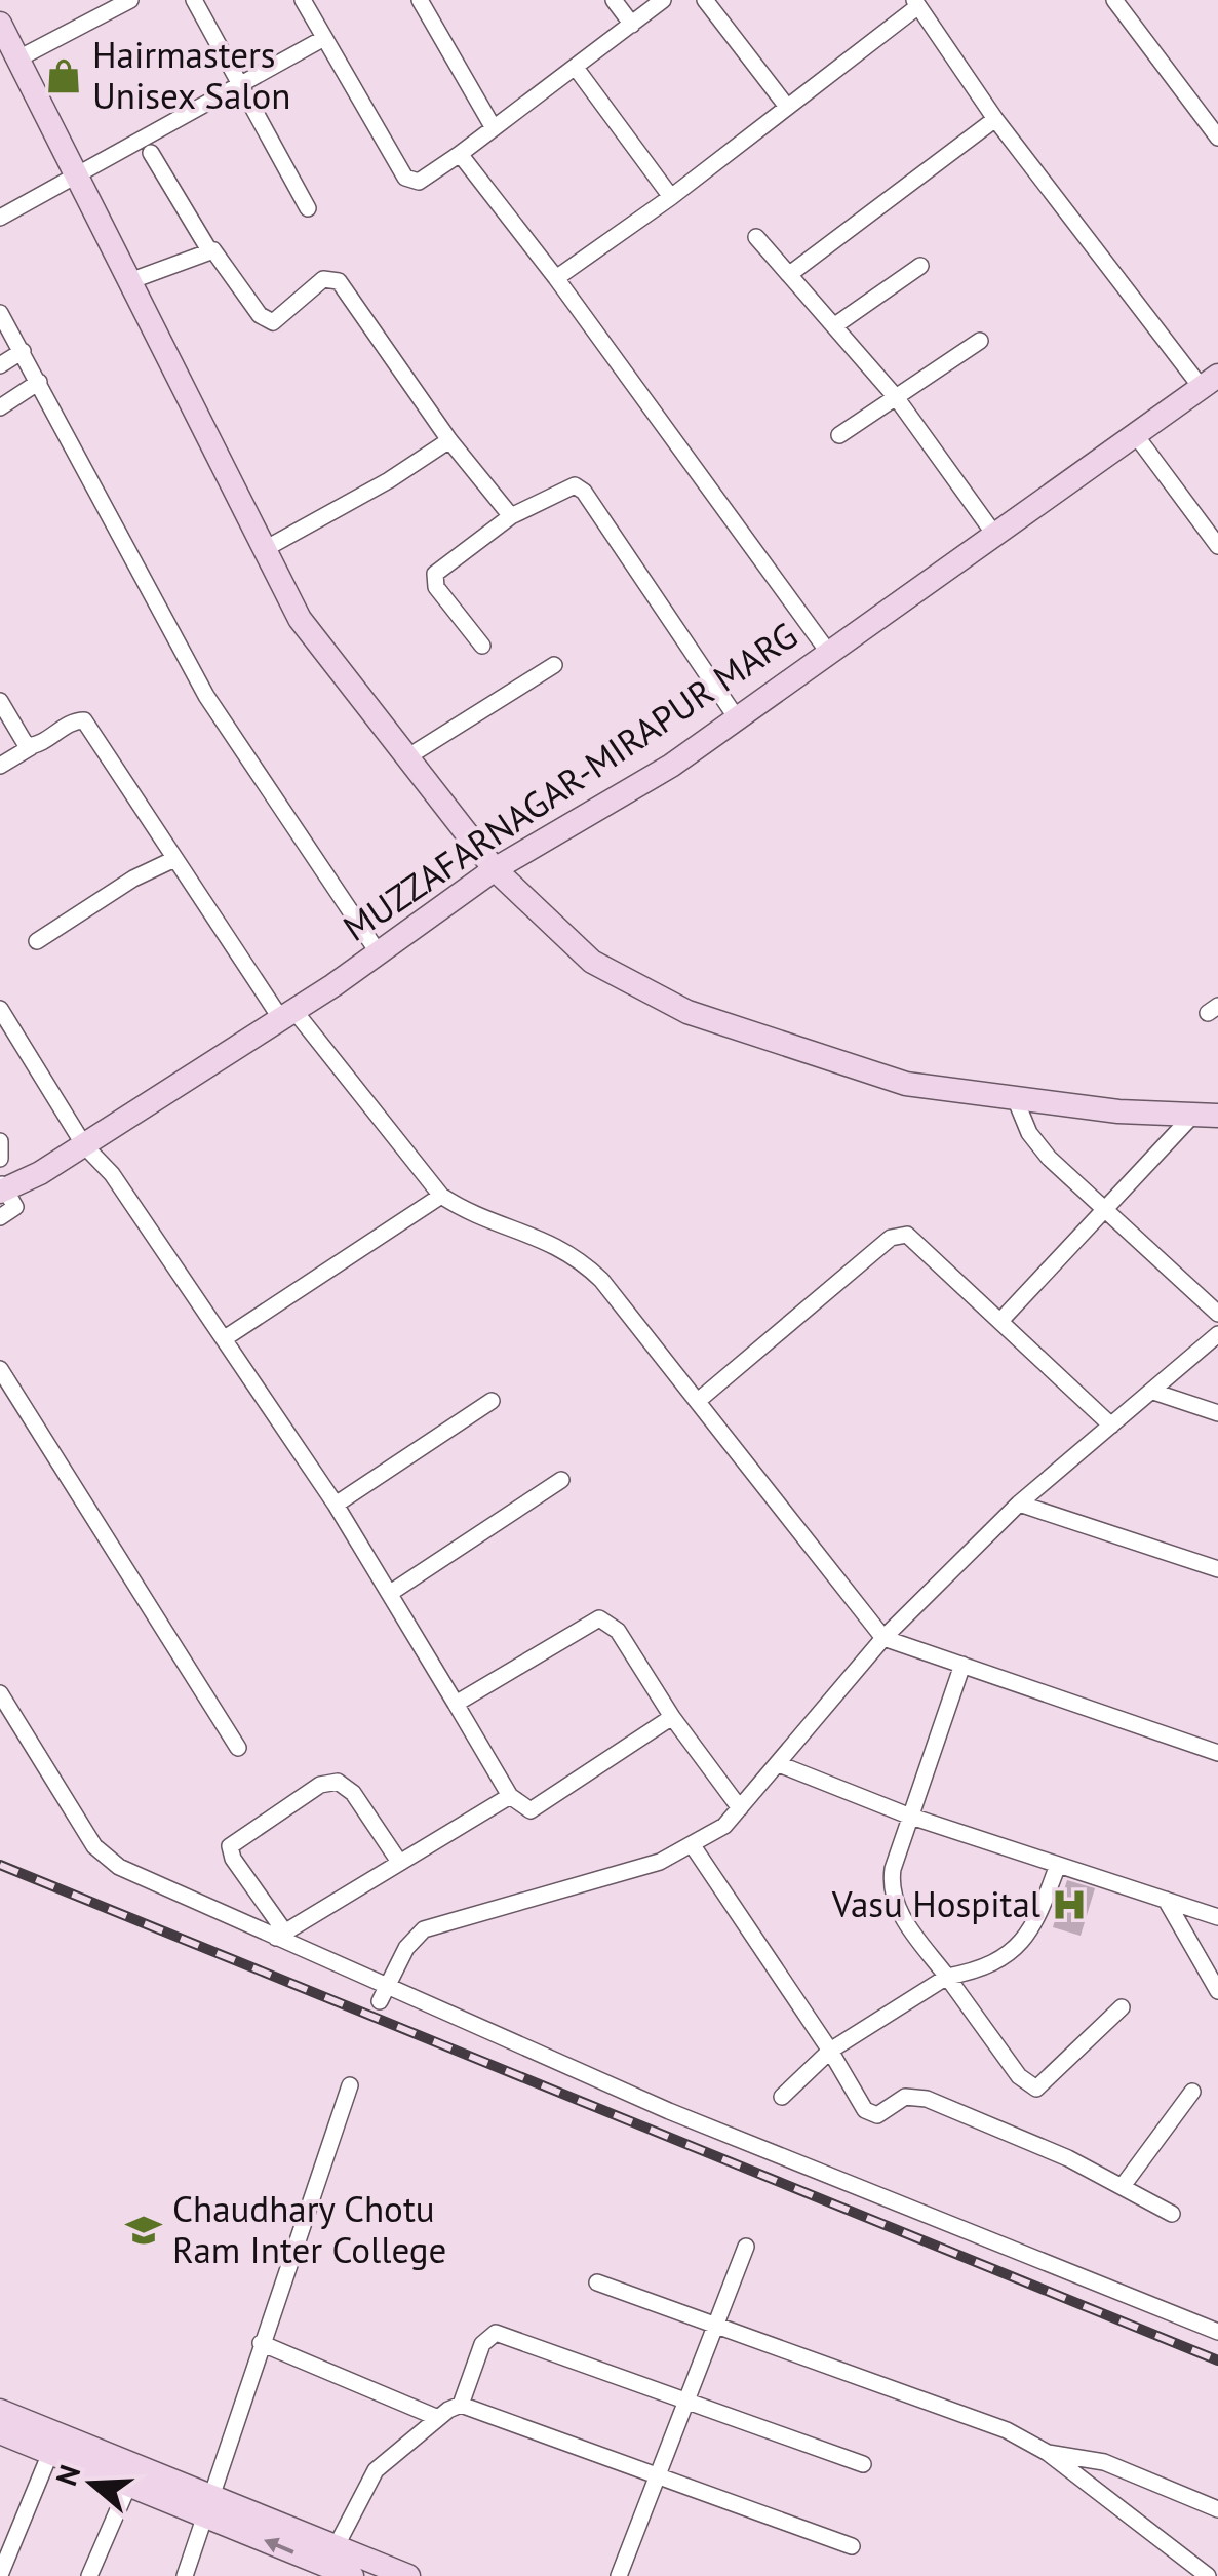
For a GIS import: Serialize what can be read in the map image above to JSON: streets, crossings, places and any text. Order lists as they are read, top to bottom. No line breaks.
{"streets":{"main road":["MUZZAFARNAGAR-MIRAPUR MARG"]},"places":{"shop":["Hairmasters Unisex Salon"],"hospital":["Vasu Hospital"],"school or university":["Chaudhary Chotu Ram Inter College"]},"north":"left"}
